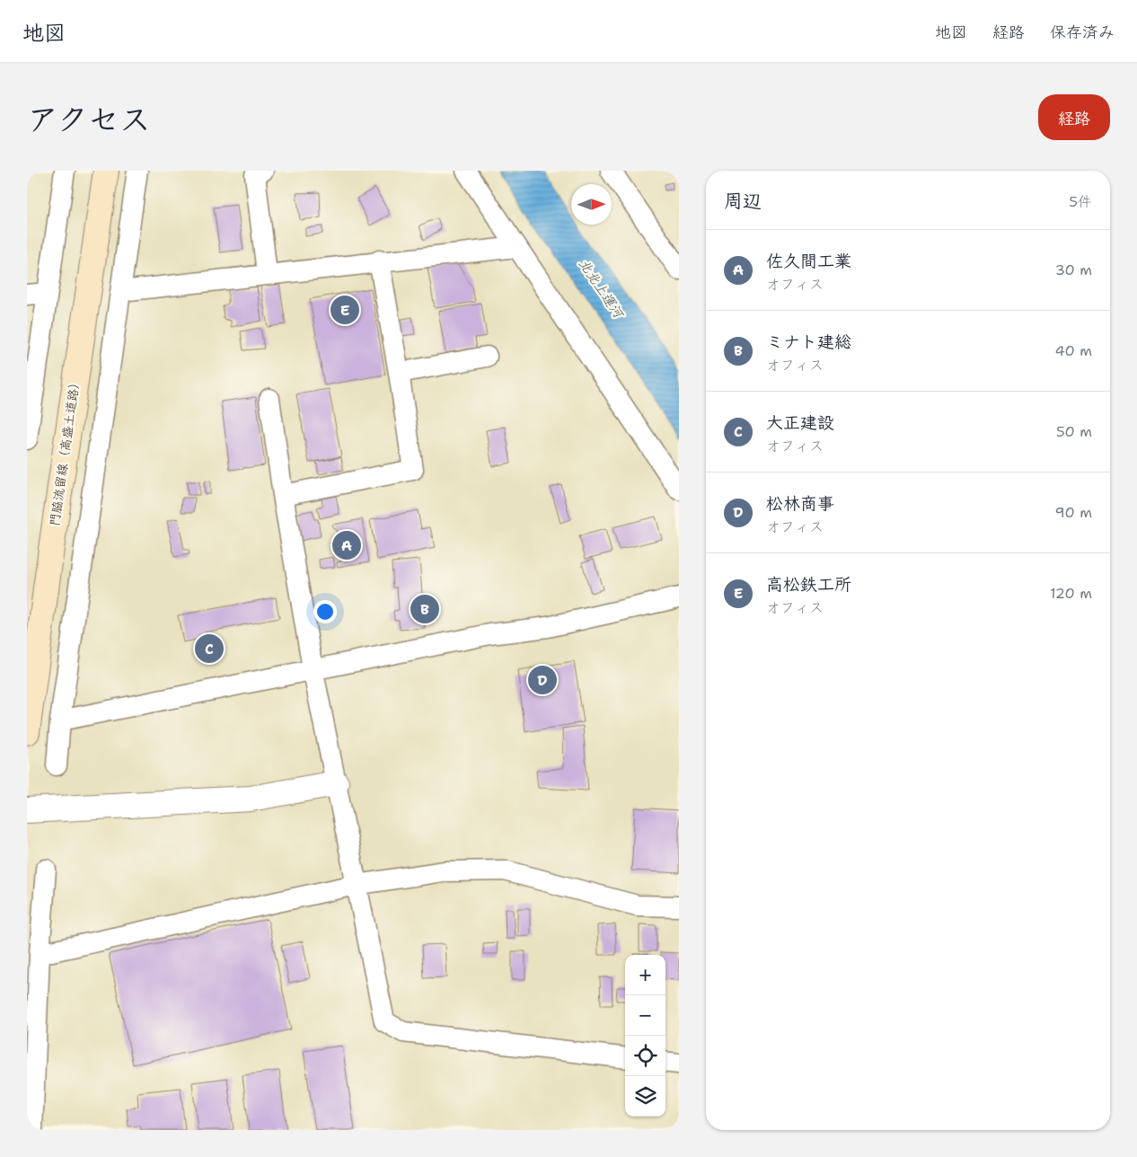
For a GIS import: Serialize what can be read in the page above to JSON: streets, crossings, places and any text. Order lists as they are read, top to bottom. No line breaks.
{"streets":{"main road":["門脇流留線（高盛土道路）"]},"water":["北北上運河"],"north":"right","page":{"header":"地図","nav":["地図","経路","保存済み"],"title":"アクセス","buttons":"経路","heading":["周辺","5件"],"list":[{"mark":"A","name":"佐久間工業","note":"オフィス","value":"30 m"},{"mark":"B","name":"ミナト建総","note":"オフィス","value":"40 m"},{"mark":"C","name":"大正建設","note":"オフィス","value":"50 m"},{"mark":"D","name":"松林商事","note":"オフィス","value":"90 m"},{"mark":"E","name":"高松鉄工所","note":"オフィス","value":"120 m"}],"pins":["E","A","B","C","D"],"map_buttons":["+","−"]}}
